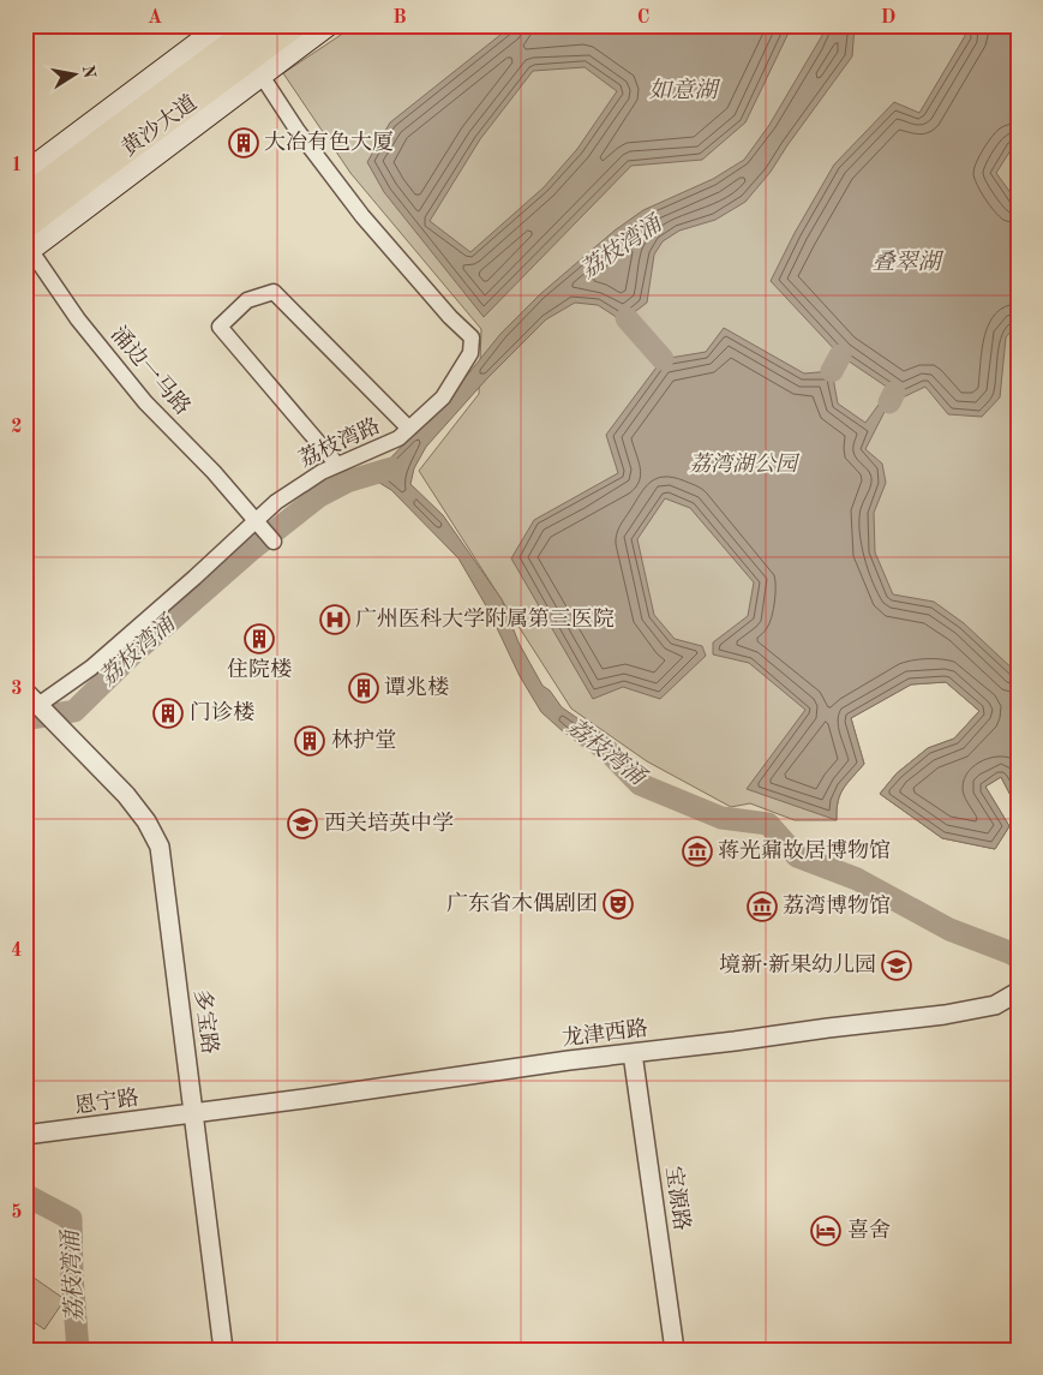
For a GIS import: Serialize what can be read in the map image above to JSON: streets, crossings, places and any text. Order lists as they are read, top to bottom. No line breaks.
{"streets":{"highway":["黄沙大道"],"street":["涌边一马路","荔枝湾路","多宝路","龙津西路","恩宁路","宝源路"]},"crossings":[["黄沙大道","涌边一马路"],["黄沙大道","荔枝湾路"],["涌边一马路","荔枝湾路"],["荔枝湾路","多宝路"],["多宝路","龙津西路"],["多宝路","恩宁路"],["龙津西路","恩宁路"],["龙津西路","宝源路"]],"water":["如意湖","荔枝湾涌","叠翠湖"],"parks":["荔湾湖公园"],"places":{"building":["大冶有色大厦","住院楼","谭兆楼","门诊楼","林护堂"],"hospital":["广州医科大学附属第三医院"],"school or university":["西关培英中学","境新·新果幼儿园"],"museum":["蒋光鼐故居博物馆","荔湾博物馆"],"theatre":["广东省木偶剧团"],"hotel":["喜舍"]},"north":"right","grid":{"columns":["A","B","C","D"],"rows":["1","2","3","4","5"]}}
